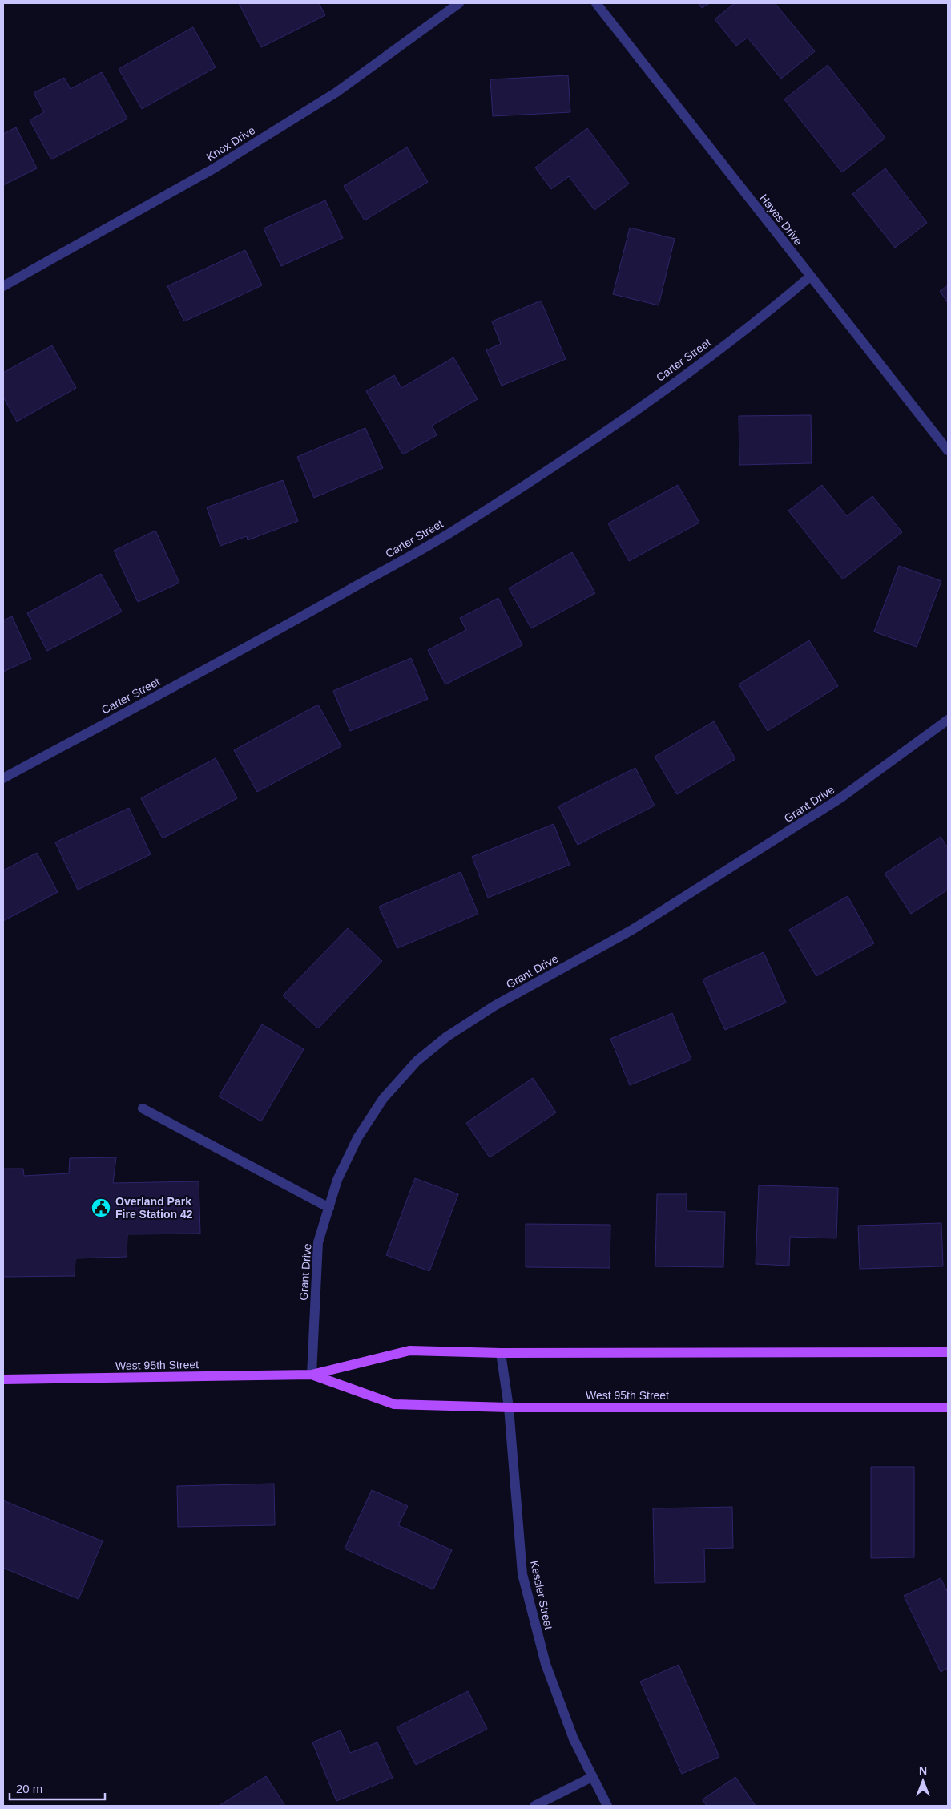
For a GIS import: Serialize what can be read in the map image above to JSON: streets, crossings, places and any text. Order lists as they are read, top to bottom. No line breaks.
{"streets":{"main road":["West 95th Street"],"street":["Knox Drive","Hayes Drive","Carter Street","Grant Drive","Kessler Street"]},"crossings":[["Hayes Drive","Carter Street"],["Grant Drive","West 95th Street"],["West 95th Street","Kessler Street"]],"places":{"public building":["Overland Park Fire Station 42"]},"scale_bar":"20 m","north":"top"}
